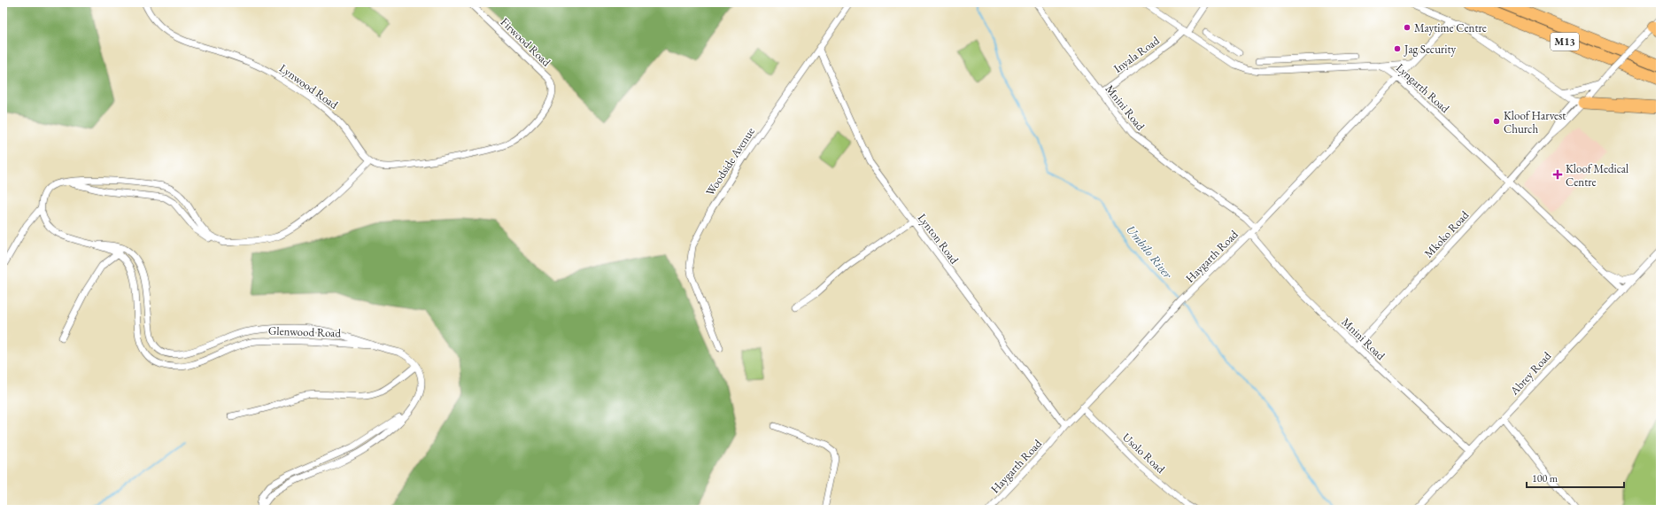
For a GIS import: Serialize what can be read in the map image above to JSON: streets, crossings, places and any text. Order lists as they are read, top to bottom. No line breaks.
{"streets":{"highway":["M13"],"street":["Firwood Road","Inyala Road","Lynwood Road","Lyngarth Road","Mnini Road","Woodside Avenue","Mkoko Road","Lynton Road","Haygarth Road","Glenwood Road","Abrey Road","Usolo Road"]},"crossings":[["Firwood Road","Lynwood Road"],["Inyala Road","Lyngarth Road"],["Inyala Road","Mnini Road"],["Lyngarth Road","Mkoko Road"],["Lyngarth Road","Haygarth Road"],["Lyngarth Road","Abrey Road"],["Mnini Road","Mkoko Road"],["Mnini Road","Haygarth Road"],["Mnini Road","Abrey Road"],["Woodside Avenue","Lynton Road"],["Lynton Road","Haygarth Road"],["Haygarth Road","Usolo Road"]],"water":["Umbilo River"],"places":{"other":["Maytime Centre","Jag Security","Kloof Harvest Church"],"health":["Kloof Medical Centre"]},"scale_bar":"100 m"}
